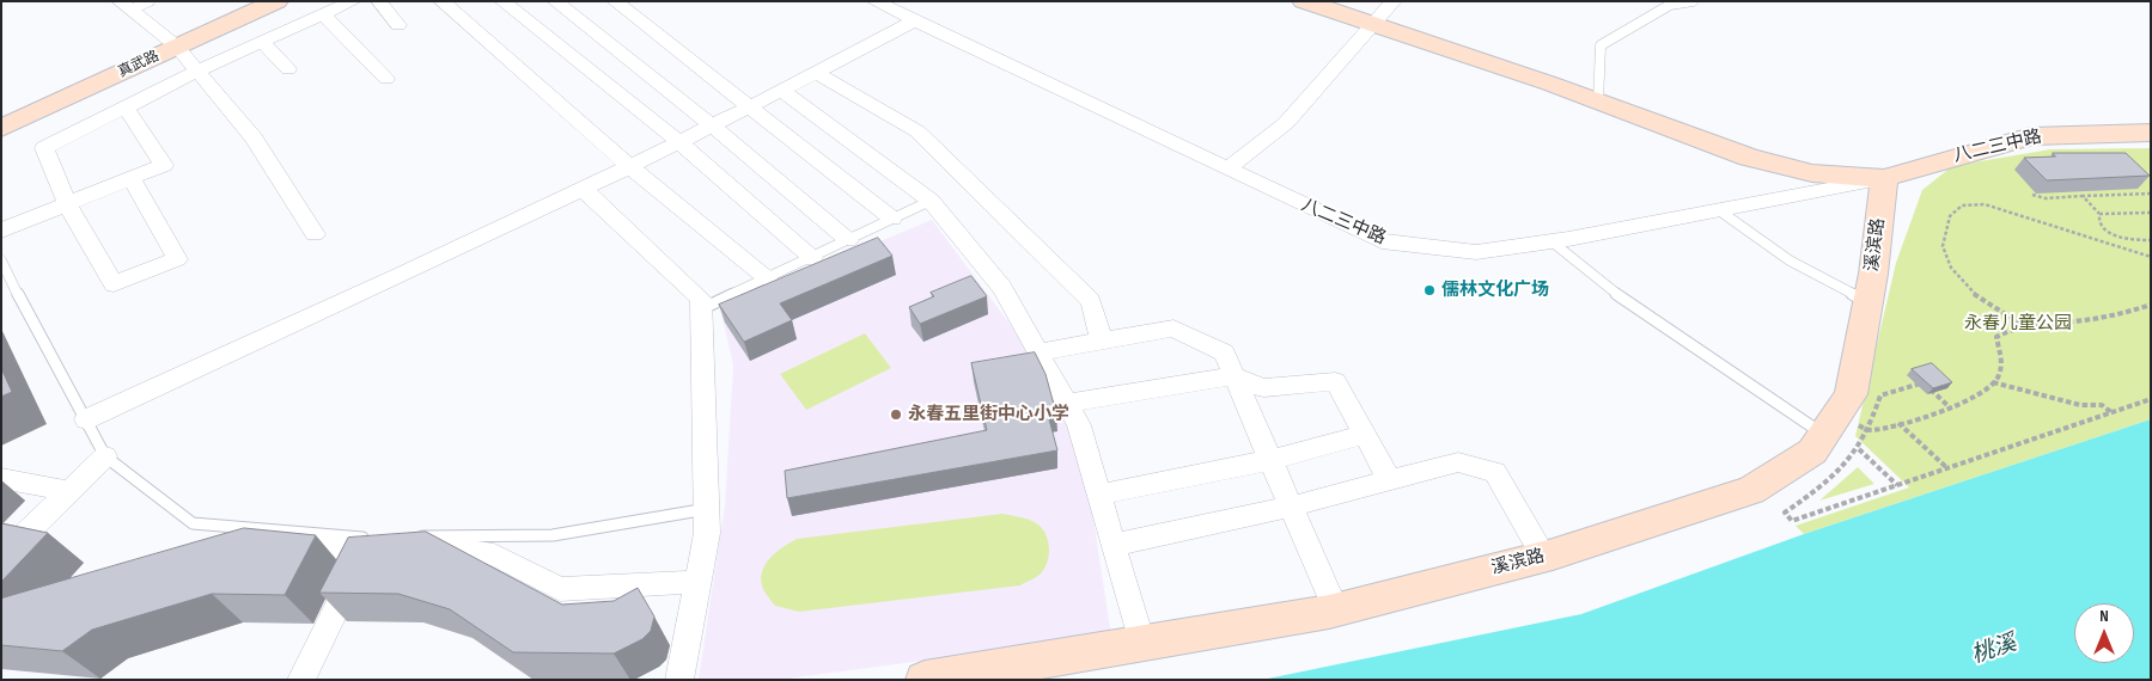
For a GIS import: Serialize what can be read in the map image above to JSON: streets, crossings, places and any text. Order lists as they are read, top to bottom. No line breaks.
{"streets":{"main road":["真武路","八二三中路","溪滨路"]},"crossings":[["八二三中路","溪滨路"]],"water":["桃溪"],"parks":["永春儿童公园"],"places":["儒林文化广场","永春五里街中心小学"],"north":"top"}
